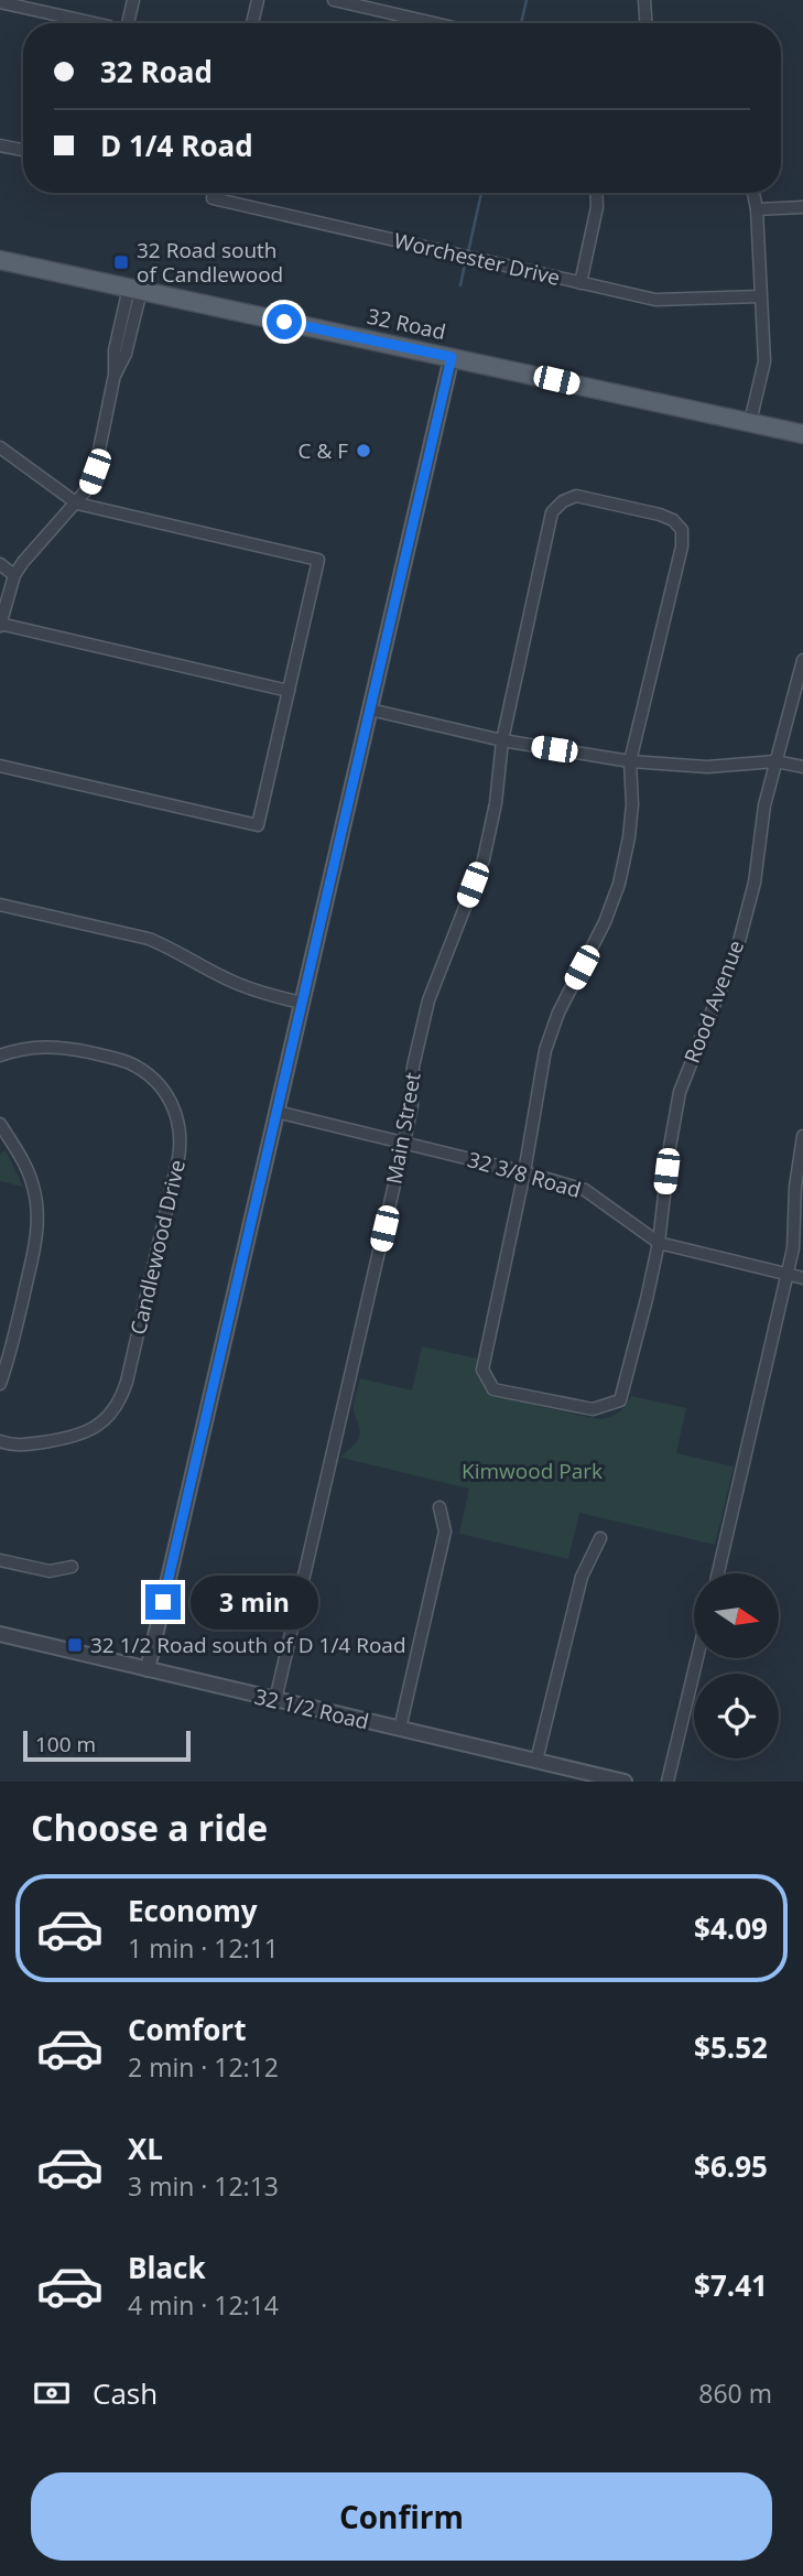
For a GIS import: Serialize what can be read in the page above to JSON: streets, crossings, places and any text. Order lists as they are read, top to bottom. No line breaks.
{"streets":{"main road":["32 Road"],"street":["Worchester Drive","Rood Avenue","Main Street","32 3/8 Road","Candlewood Drive","32 1/2 Road"]},"crossings":[["Rood Avenue","32 3/8 Road"],["Main Street","32 3/8 Road"],["Main Street","32 1/2 Road"]],"parks":["Kimwood Park"],"places":{"transit":["32 Road south of Candlewood","32 1/2 Road south of D 1/4 Road"],"other":["C & F"]},"scale_bar":"100 m","north":"right","page":{"banner":["32 Road","D 1/4 Road"],"bubble":"3 min","scale":"100 m","heading":"Choose a ride","list":[{"name":"Economy","note":"1 min · 12:11","value":"$4.09"},{"name":"Comfort","note":"2 min · 12:12","value":"$5.52"},{"name":"XL","note":"3 min · 12:13","value":"$6.95"},{"name":"Black","note":"4 min · 12:14","value":"$7.41"}],"pay":["Cash","860 m"],"buttons":"Confirm"}}
